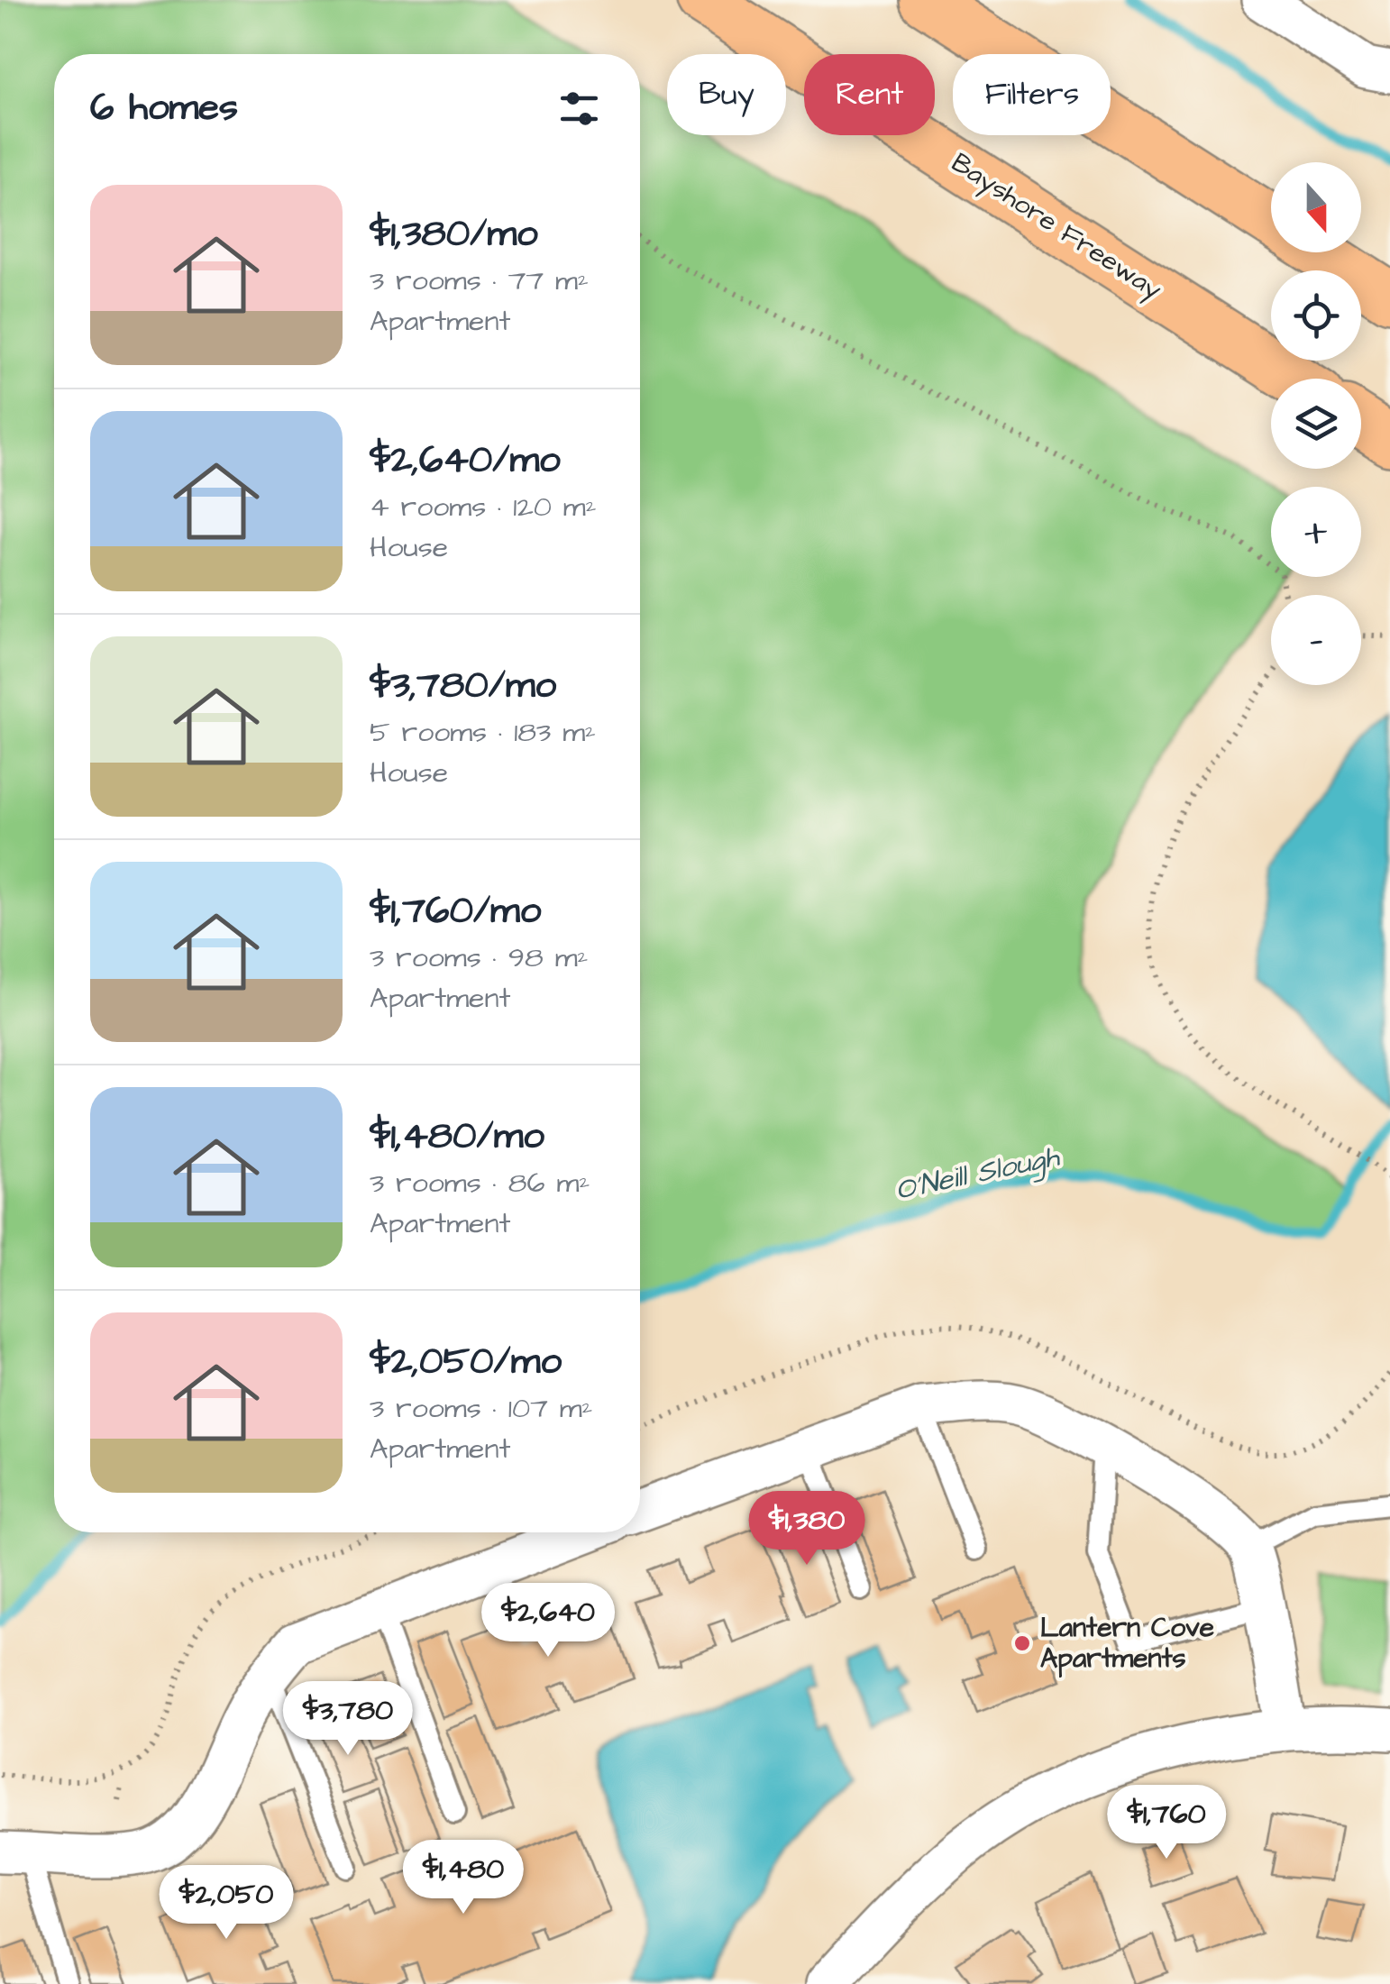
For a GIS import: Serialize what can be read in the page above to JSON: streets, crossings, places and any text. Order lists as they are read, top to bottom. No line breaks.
{"streets":{"highway":["Bayshore Freeway"]},"water":["O'Neill Slough"],"places":["Lantern Cove Apartments"],"north":"bottom","page":{"chip":["Buy","Rent","Filters"],"heading":"6 homes","map_buttons":["+","−"],"list":[{"name":"$1,380/mo","note":"3 rooms · 77 m² · Apartment"},{"name":"$2,640/mo","note":"4 rooms · 120 m² · House"},{"name":"$3,780/mo","note":"5 rooms · 183 m² · House"},{"name":"$1,760/mo","note":"3 rooms · 98 m² · Apartment"},{"name":"$1,480/mo","note":"3 rooms · 86 m² · Apartment"},{"name":"$2,050/mo","note":"3 rooms · 107 m² · Apartment"}],"price":["$1,380","$2,640","$3,780","$1,760","$1,480","$2,050"]}}
